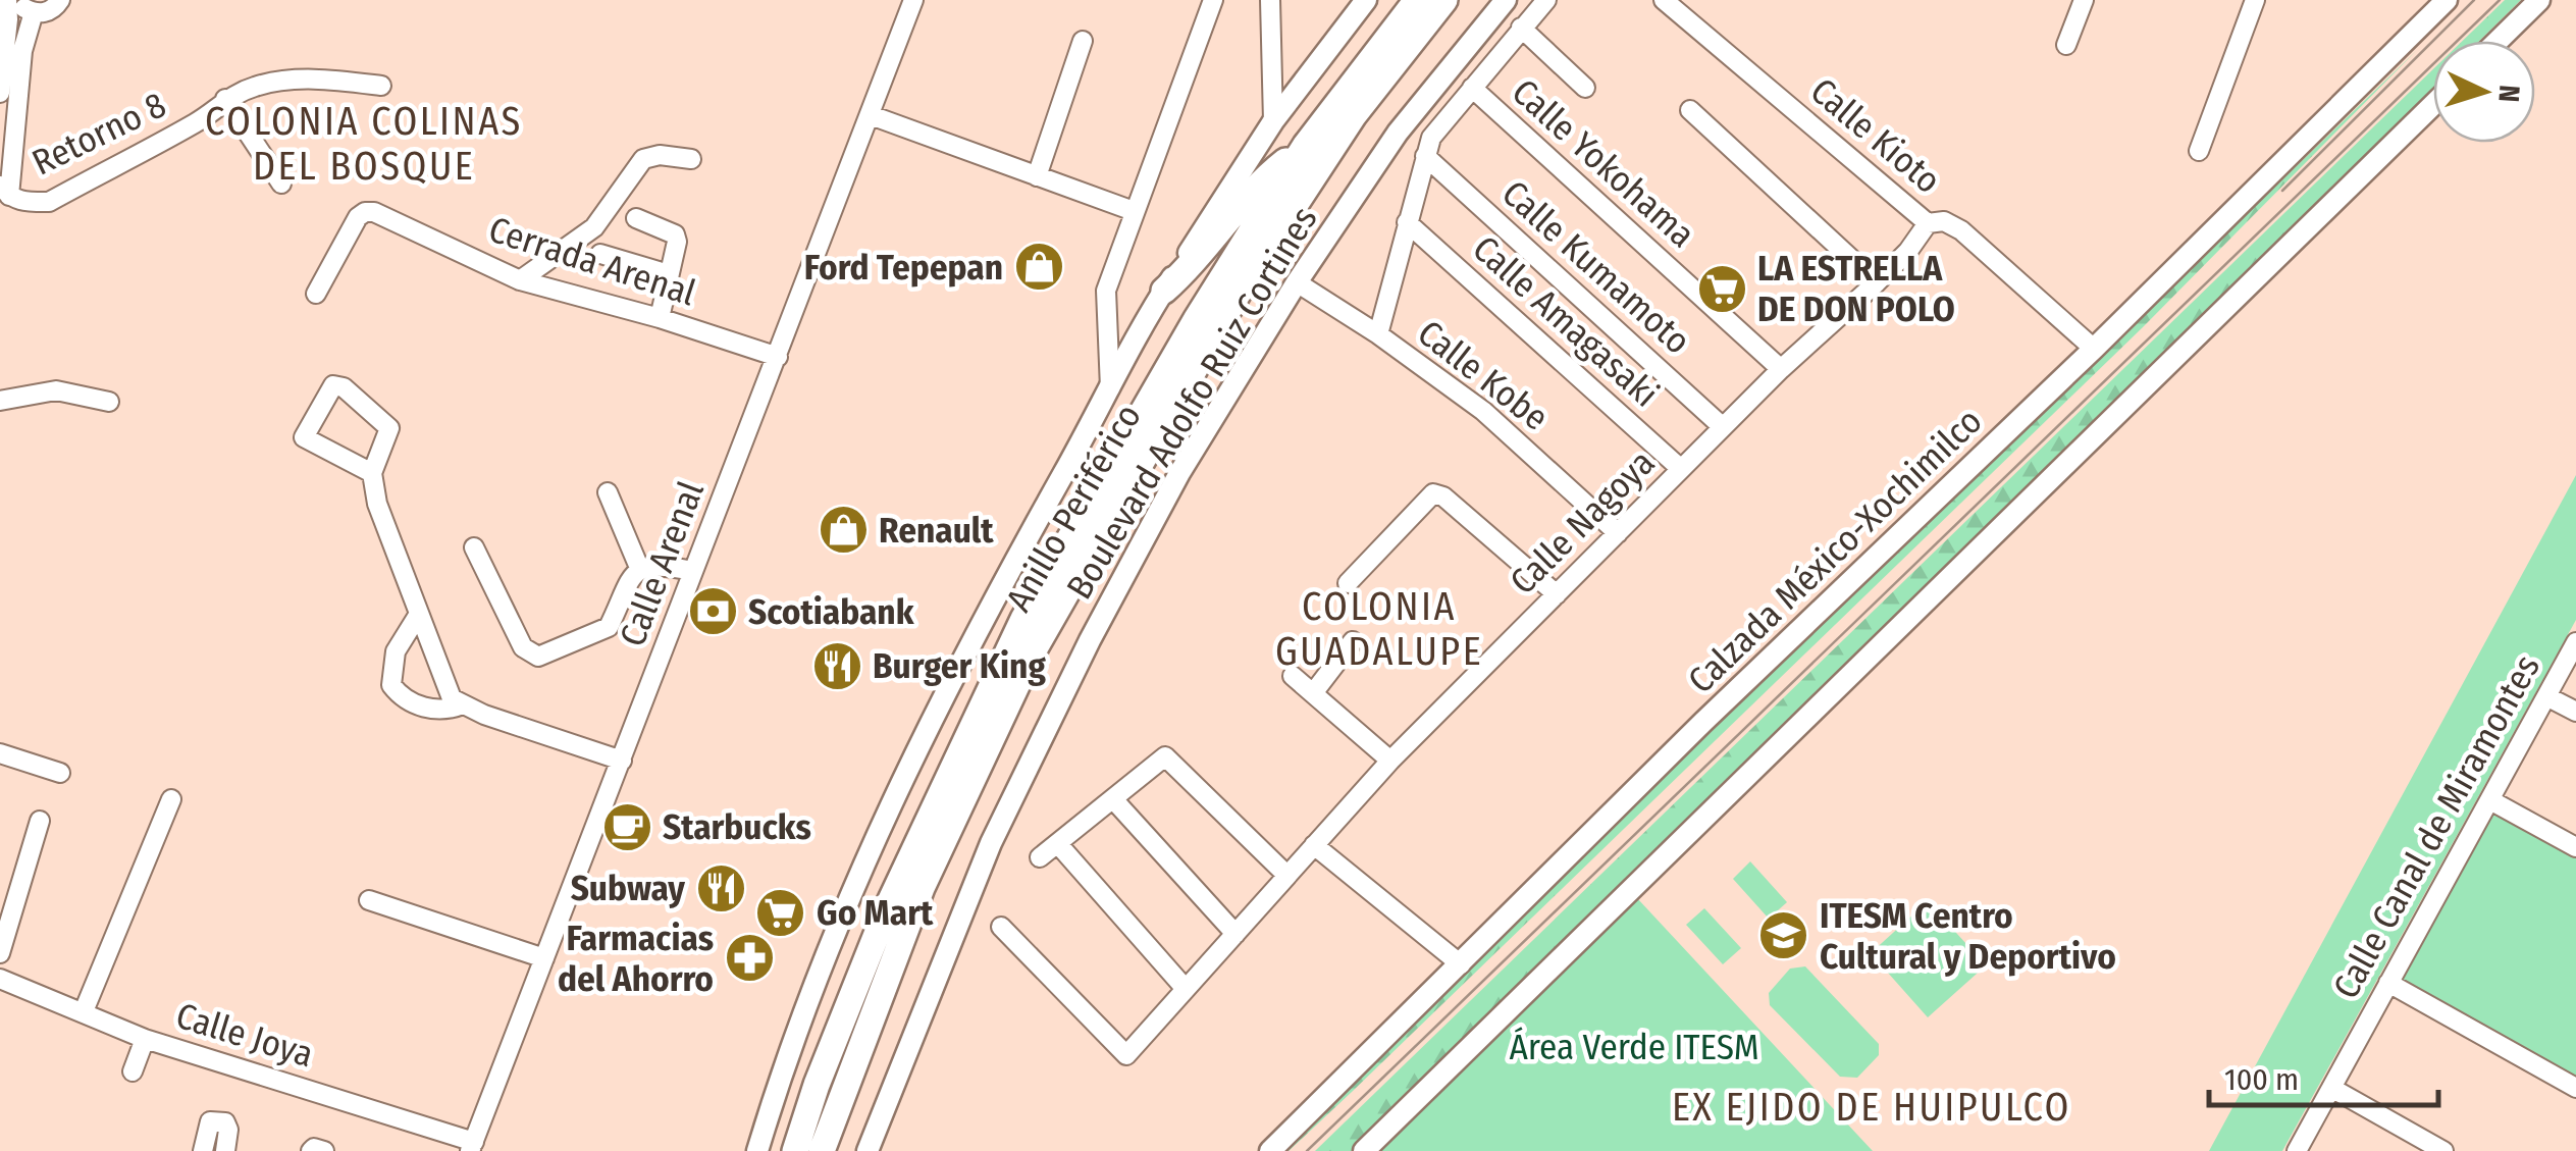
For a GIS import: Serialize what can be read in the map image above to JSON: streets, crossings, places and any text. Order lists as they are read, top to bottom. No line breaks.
{"streets":{"highway":["Anillo Periférico"],"main road":["Boulevard Adolfo Ruiz Cortines","Calzada México-Xochimilco"],"street":["Retorno 8","Calle Kioto","Calle Yokohama","Cerrada Arenal","Calle Kumamoto","Calle Amagasaki","Calle Kobe","Calle Nagoya","Calle Arenal","Calle Canal de Miramontes","Calle Joya"]},"crossings":[["Calle Kioto","Calle Nagoya"],["Calle Kioto","Calzada México-Xochimilco"],["Calle Yokohama","Calle Nagoya"],["Cerrada Arenal","Calle Arenal"],["Calle Kumamoto","Calle Nagoya"],["Calle Amagasaki","Calle Nagoya"],["Calle Kobe","Boulevard Adolfo Ruiz Cortines"],["Calle Kobe","Calle Nagoya"],["Calle Arenal","Calle Joya"]],"districts":["COLONIA COLINAS DEL BOSQUE","COLONIA GUADALUPE","EX EJIDO DE HUIPULCO"],"parks":["Área Verde ITESM"],"places":{"shop":["Ford Tepepan","Renault"],"supermarket":["LA ESTRELLA DE DON POLO","Go Mart"],"bank":["Scotiabank"],"restaurant":["Burger King","Subway"],"cafe":["Starbucks"],"school or university":["ITESM Centro Cultural y Deportivo"],"pharmacy":["Farmacias del Ahorro"]},"scale_bar":"100 m","north":"right"}
